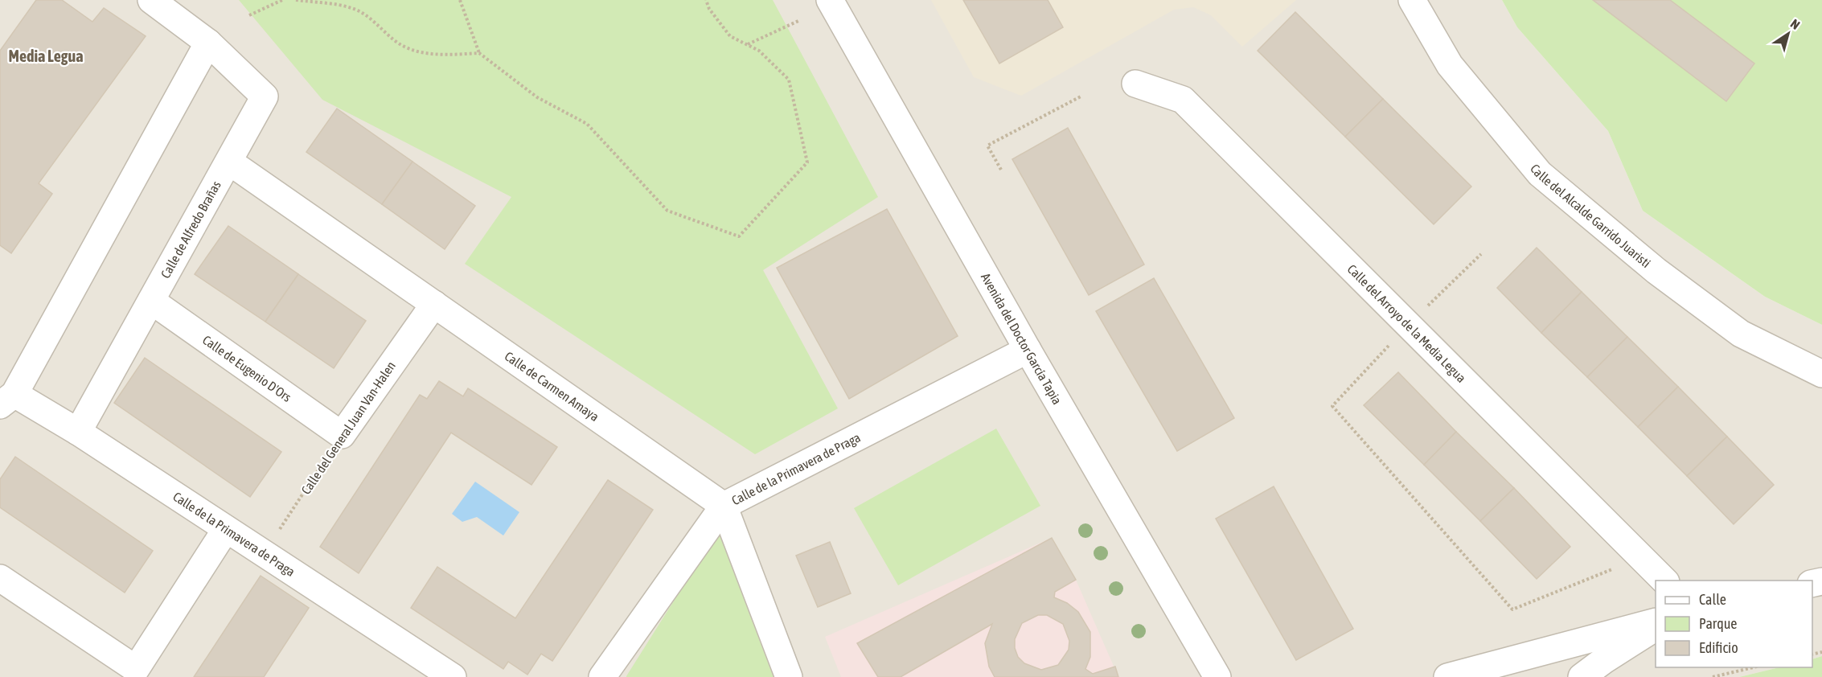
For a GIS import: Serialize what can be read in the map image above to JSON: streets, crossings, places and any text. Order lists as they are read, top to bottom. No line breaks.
{"streets":{"street":["Calle del Alcalde Garrido Juaristi","Calle de Alfredo Brañas","Calle del Arroyo de la Media Legua","Avenida del Doctor García Tapia","Calle de Eugenio D'Ors","Calle de Carmen Amaya","Calle del General Juan Van-Halen","Calle de la Primavera de Praga"]},"crossings":[["Calle de Alfredo Brañas","Calle de Eugenio D'Ors"],["Calle de Alfredo Brañas","Calle de Carmen Amaya"],["Calle de Alfredo Brañas","Calle de la Primavera de Praga"],["Avenida del Doctor García Tapia","Calle de la Primavera de Praga"],["Calle de Eugenio D'Ors","Calle del General Juan Van-Halen"],["Calle de Carmen Amaya","Calle del General Juan Van-Halen"],["Calle de Carmen Amaya","Calle de la Primavera de Praga"],["Calle del General Juan Van-Halen","Calle de la Primavera de Praga"]],"districts":["Media Legua"],"legend":["Calle","Parque","Edificio"],"north":"top right"}
